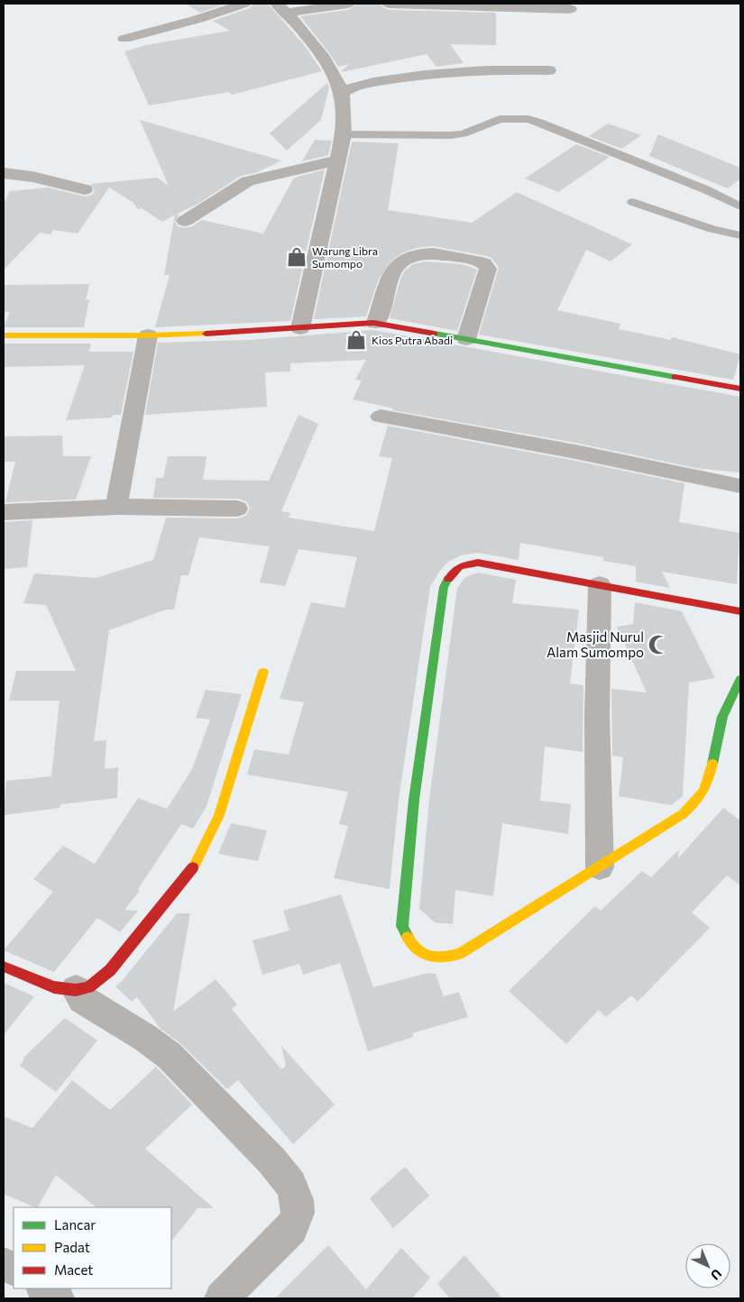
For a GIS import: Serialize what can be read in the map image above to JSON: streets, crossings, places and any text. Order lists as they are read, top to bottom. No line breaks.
{"places":{"shop":["Warung Libra Sumompo","Kios Putra Abadi"],"mosque":["Masjid Nurul Alam Sumompo"]},"legend":["Lancar","Padat","Macet"],"north":"bottom right"}
